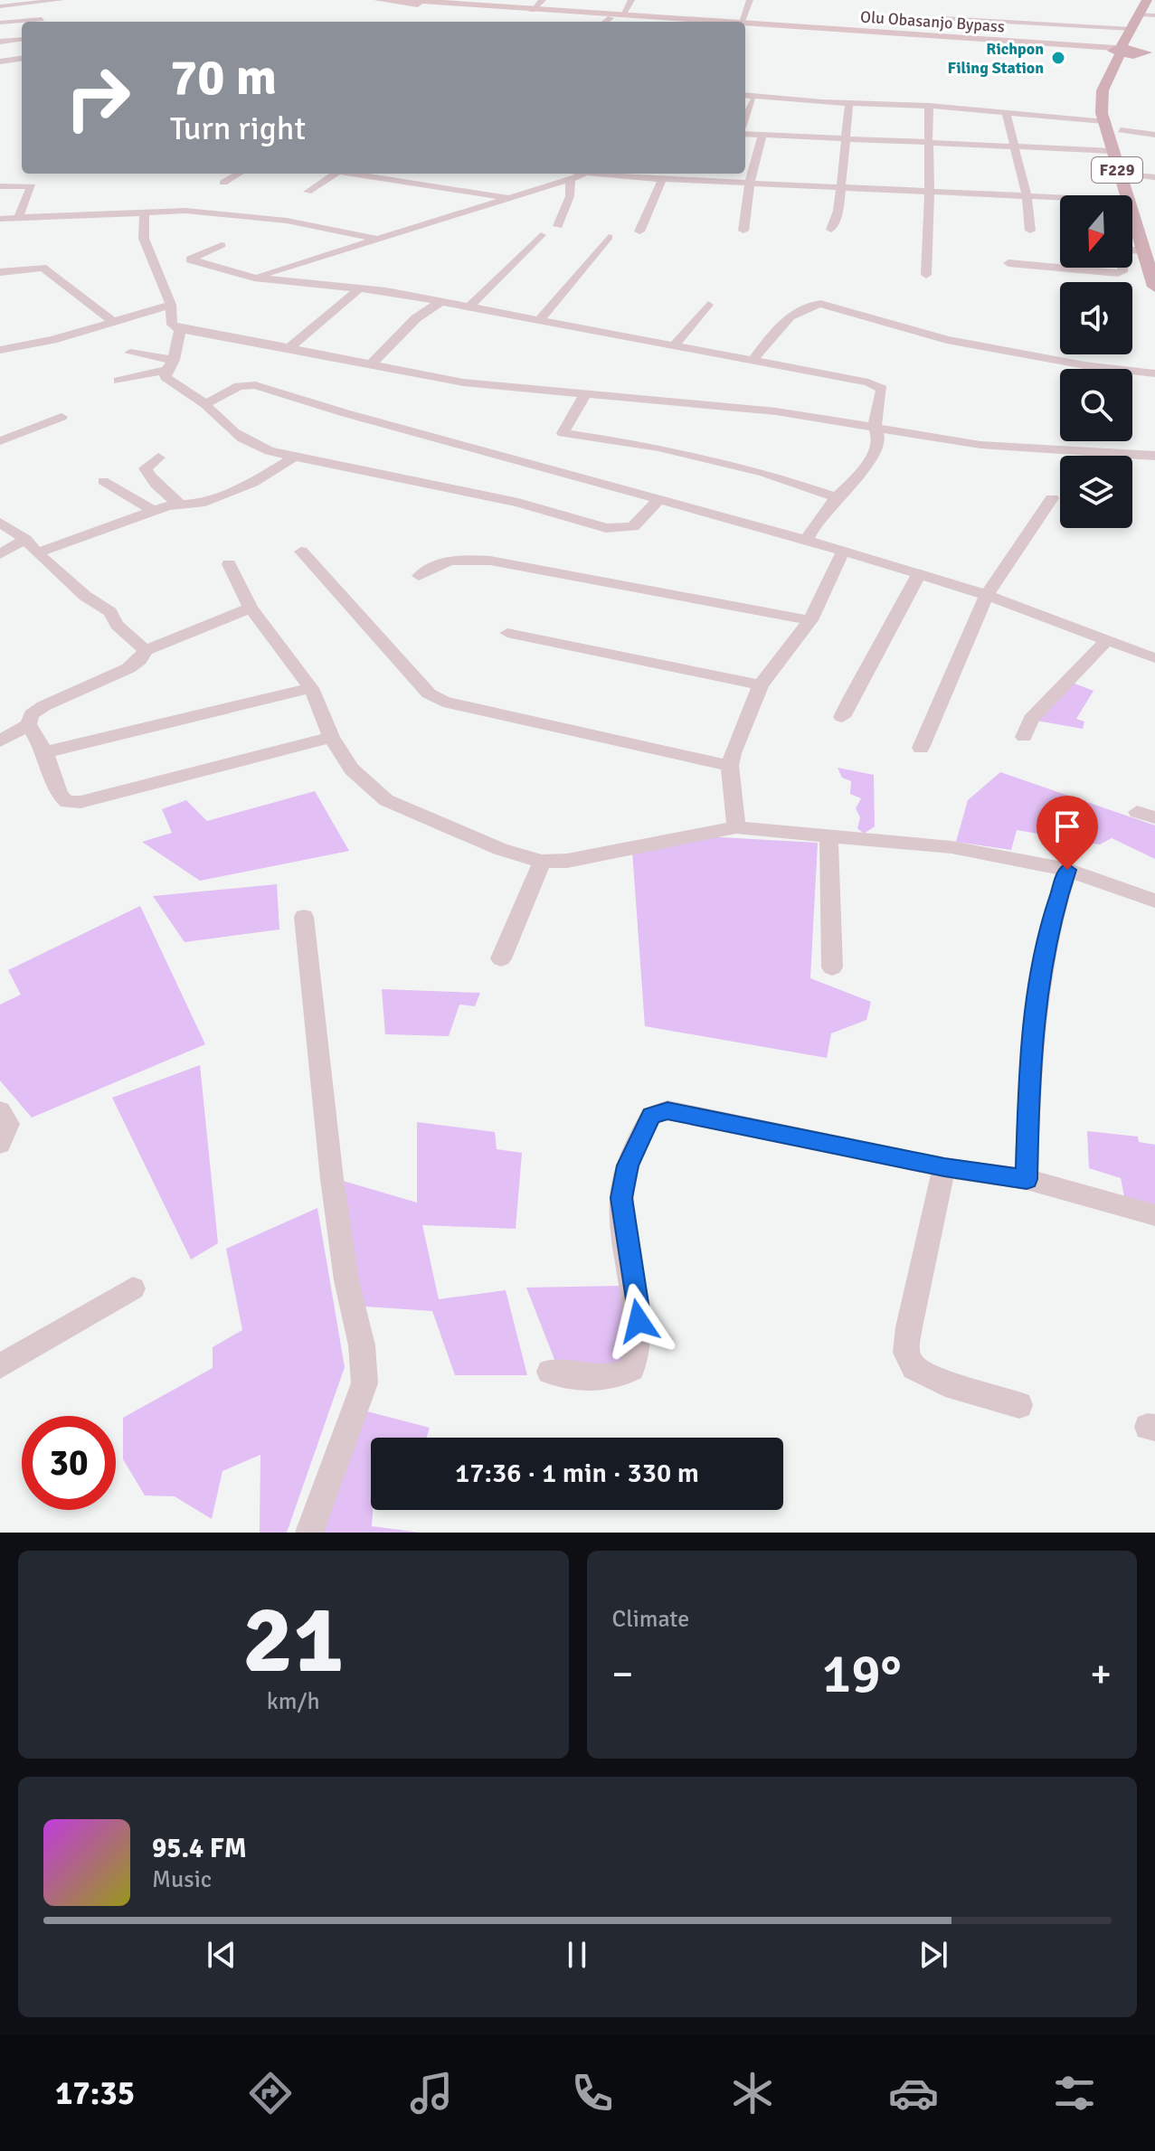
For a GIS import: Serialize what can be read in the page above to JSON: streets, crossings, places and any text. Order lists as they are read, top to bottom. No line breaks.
{"streets":{"main road":["F229"]},"places":["Richpon Filing Station"],"north":"bottom","page":{"turn":["70 m","Turn right"],"limit":"30","trip":"17:36 · 1 min · 330 m","tile":[["21","km/h"],"Climate"],"heat":["−","19°","+"],"song":["95.4 FM","Music"],"tabs":"17:35"}}
